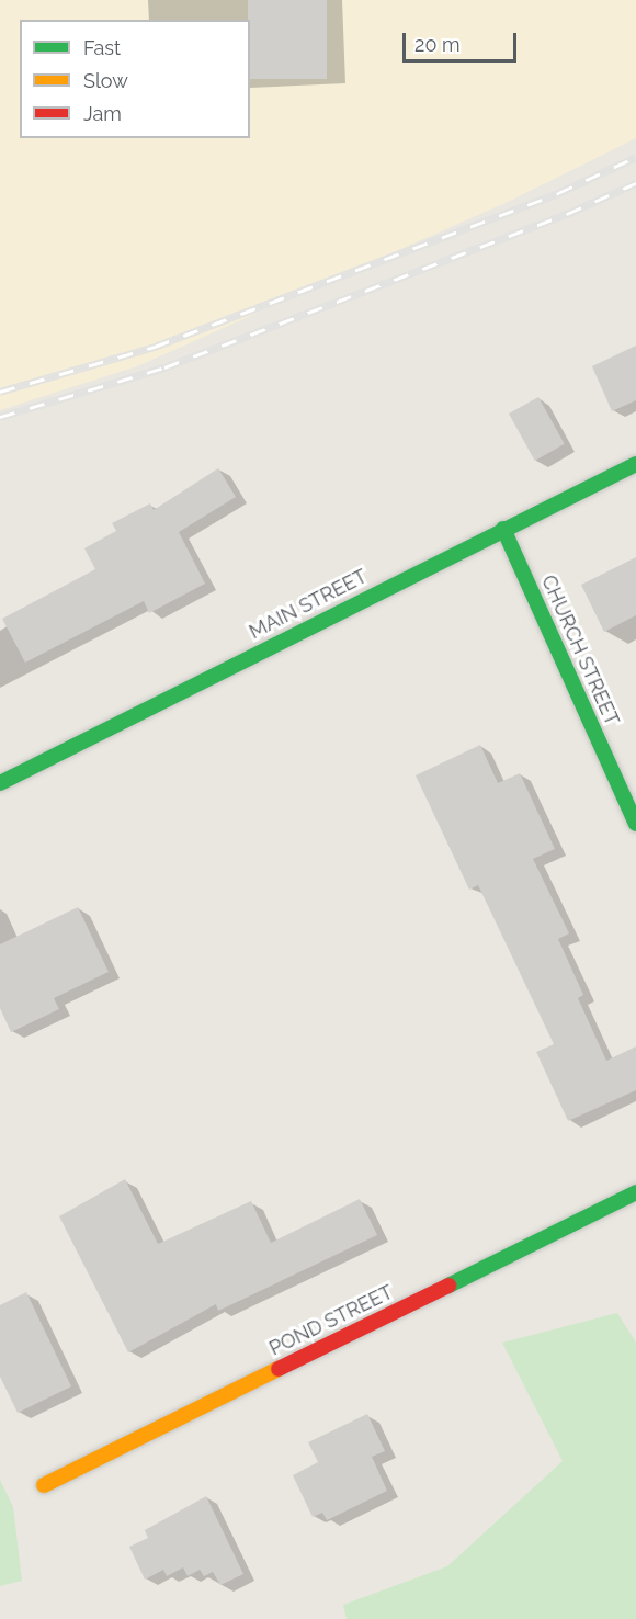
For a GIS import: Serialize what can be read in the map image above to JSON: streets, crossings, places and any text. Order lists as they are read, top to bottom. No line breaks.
{"streets":{"street":["MAIN STREET","CHURCH STREET","POND STREET"]},"crossings":[["MAIN STREET","CHURCH STREET"]],"legend":["Fast","Slow","Jam"],"scale_bar":"20 m"}
